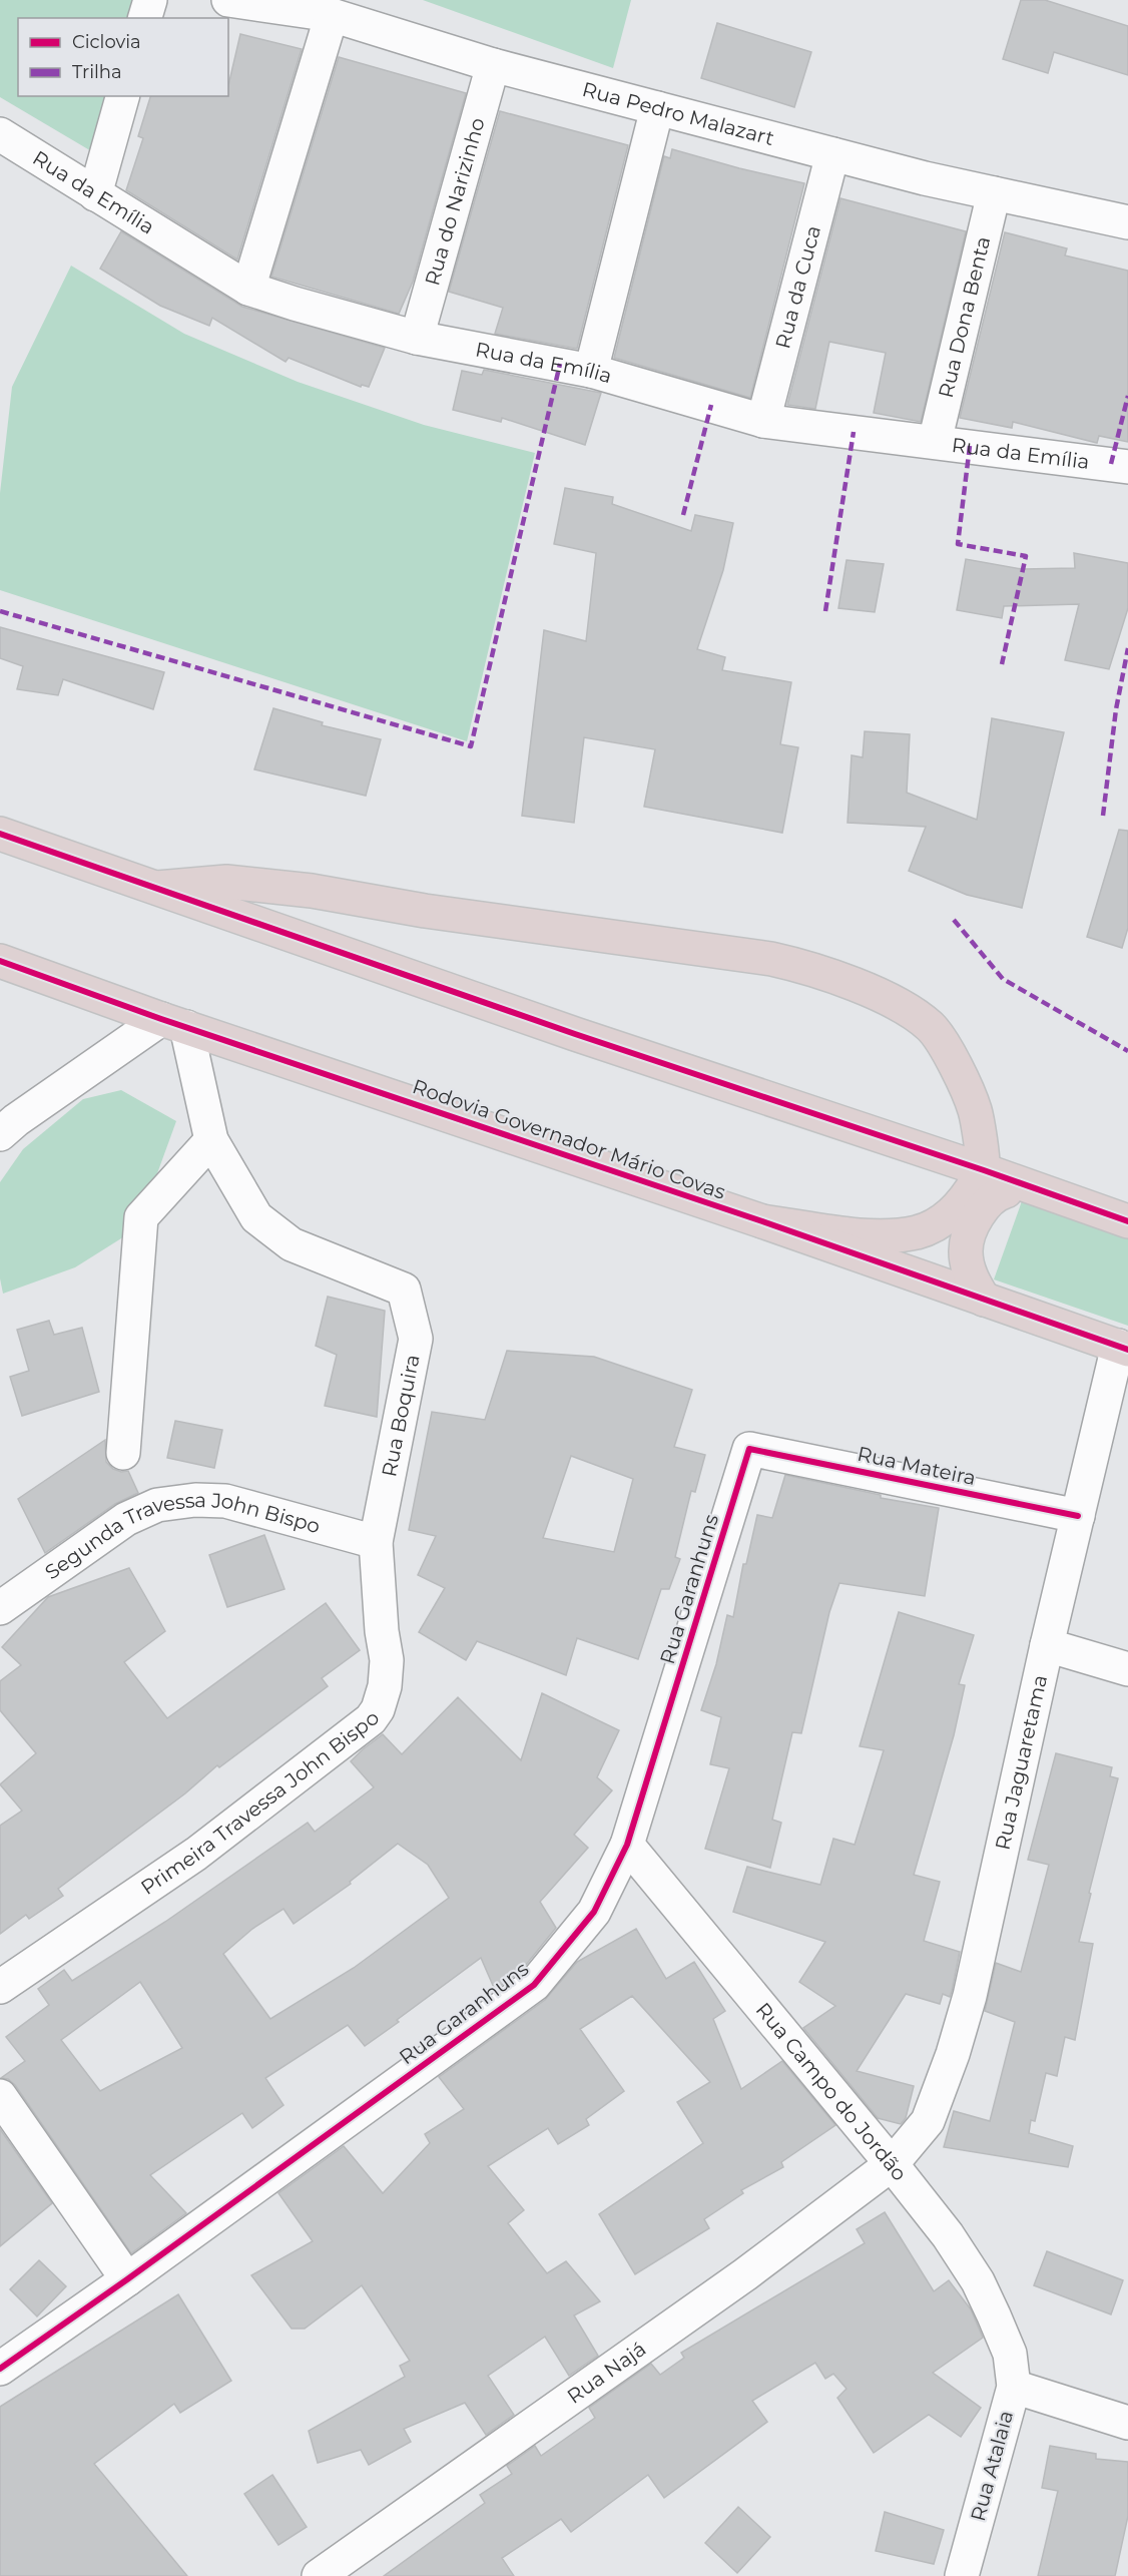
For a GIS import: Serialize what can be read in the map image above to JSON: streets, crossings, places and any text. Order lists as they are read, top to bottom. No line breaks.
{"streets":{"highway":["Rodovia Governador Mário Covas"],"street":["Rua Pedro Malazart","Rua da Emília","Rua do Narizinho","Rua da Cuca","Rua Dona Benta","Rua Boquira","Rua Mateira","Segunda Travessa John Bispo","Rua Garanhuns","Rua Jaguaretama","Primeira Travessa John Bispo","Rua Campo do Jordão","Rua Najá","Rua Atalaia"]},"crossings":[["Rua Pedro Malazart","Rua do Narizinho"],["Rua Pedro Malazart","Rua da Cuca"],["Rua Pedro Malazart","Rua Dona Benta"],["Rua da Emília","Rua do Narizinho"],["Rua da Emília","Rua da Cuca"],["Rua da Emília","Rua Dona Benta"],["Rodovia Governador Mário Covas","Rua Jaguaretama"],["Rua Boquira","Segunda Travessa John Bispo"],["Rua Boquira","Primeira Travessa John Bispo"],["Rua Mateira","Rua Garanhuns"],["Rua Mateira","Rua Jaguaretama"],["Segunda Travessa John Bispo","Primeira Travessa John Bispo"],["Rua Garanhuns","Rua Campo do Jordão"],["Rua Jaguaretama","Rua Campo do Jordão"],["Rua Jaguaretama","Rua Najá"],["Rua Campo do Jordão","Rua Najá"],["Rua Campo do Jordão","Rua Atalaia"]],"legend":["Ciclovia","Trilha"]}
